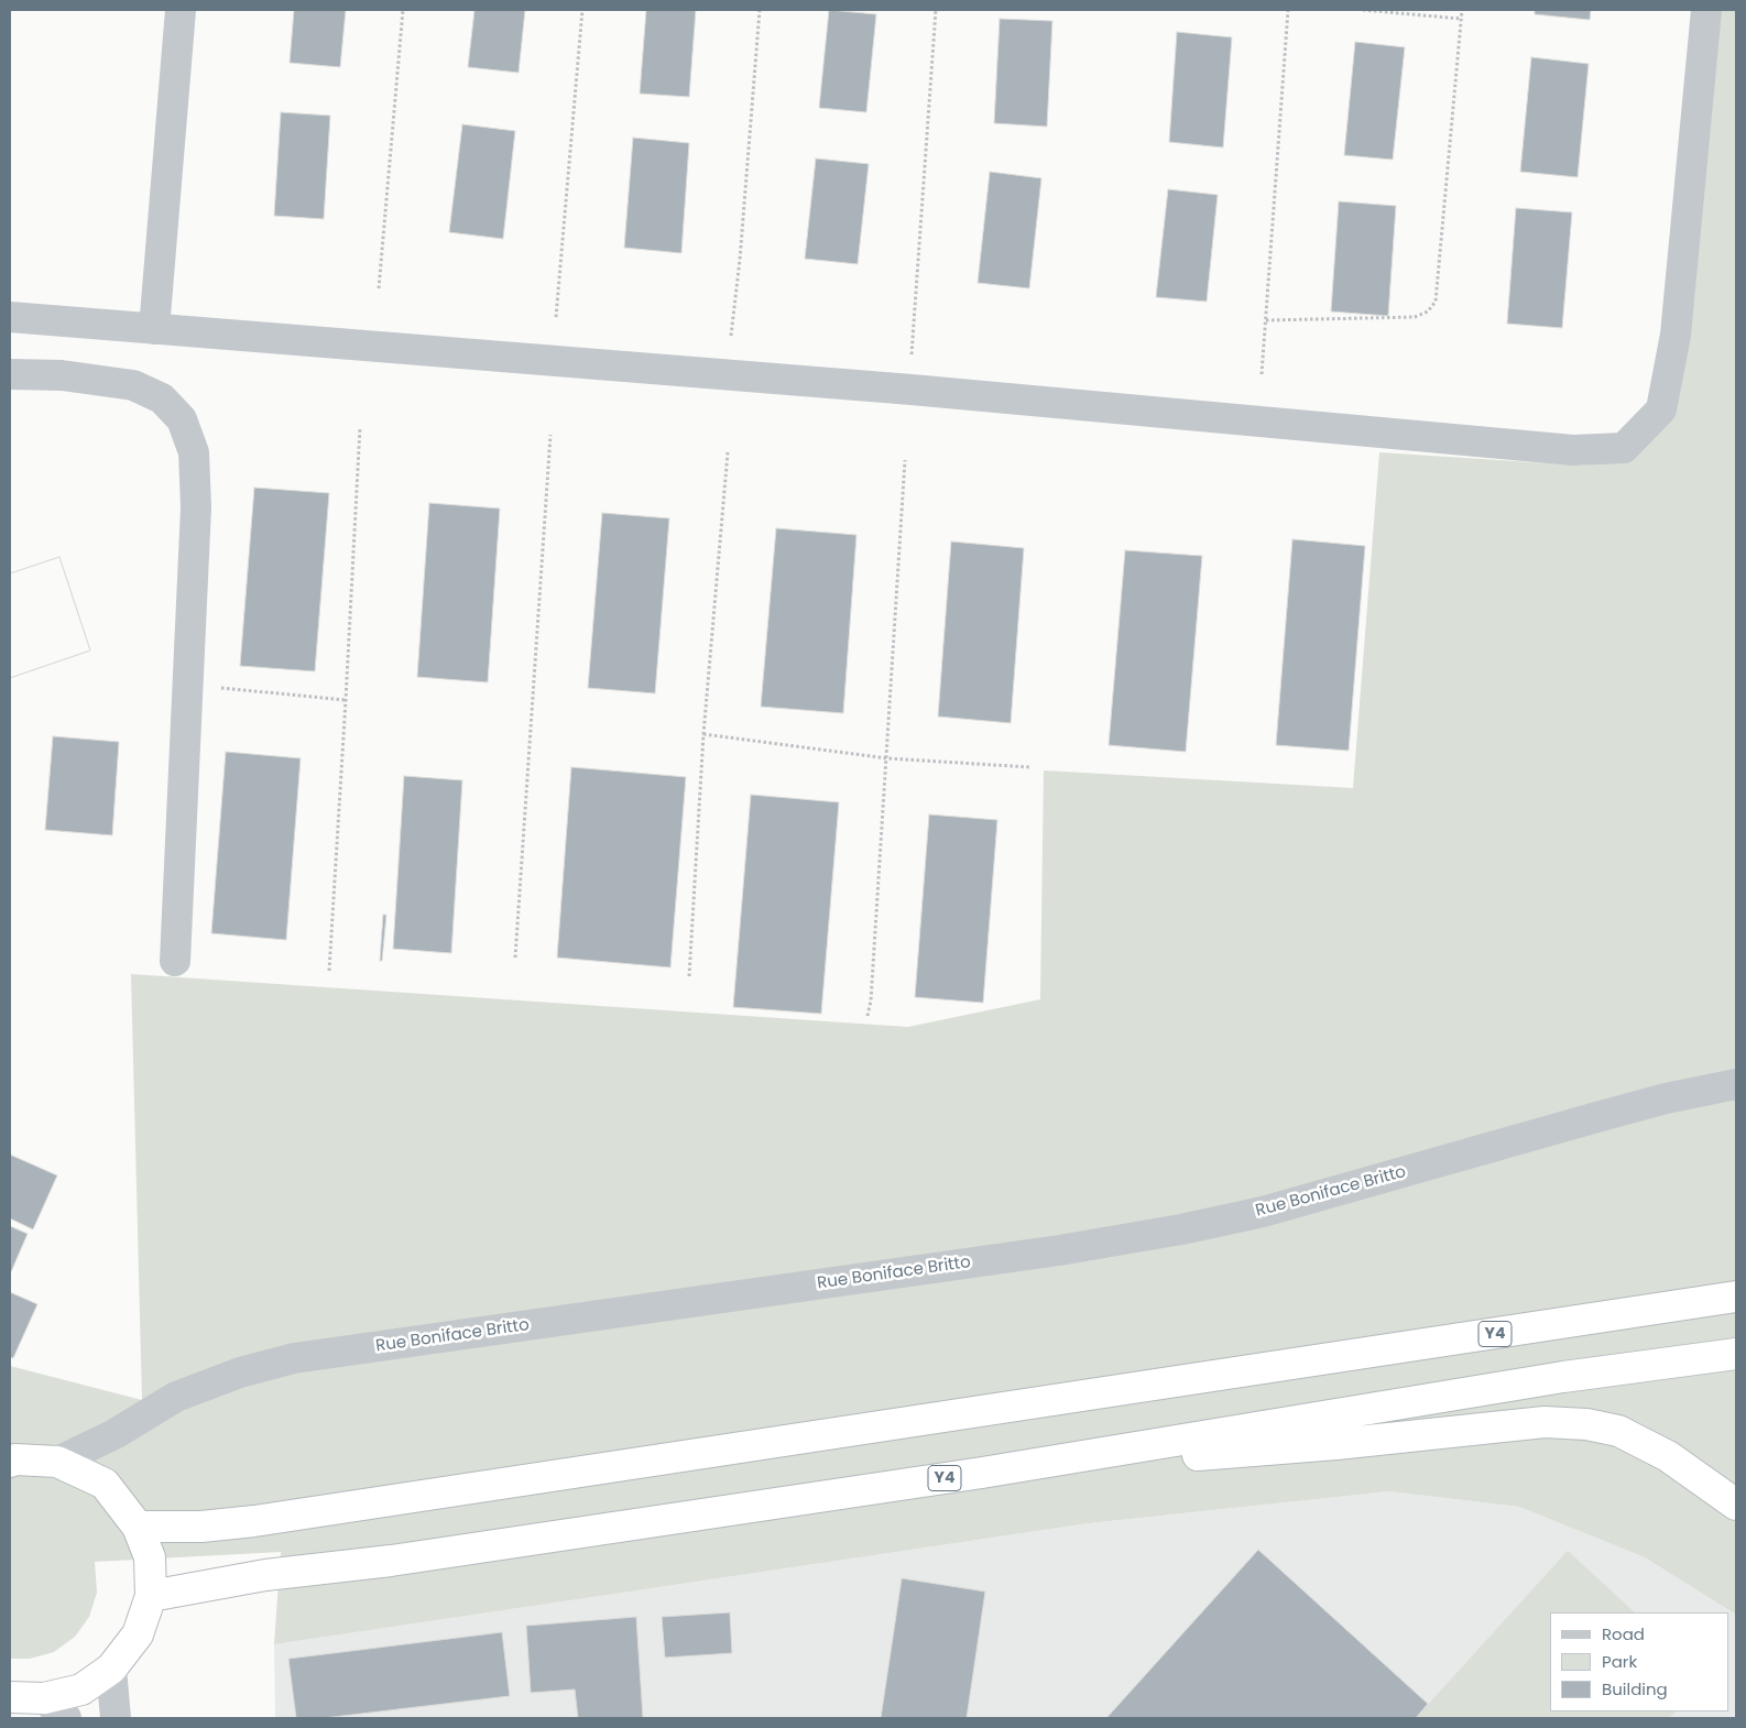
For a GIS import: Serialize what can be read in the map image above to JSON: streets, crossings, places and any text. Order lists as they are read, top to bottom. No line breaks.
{"streets":{"highway":["Y4"],"street":["Rue Boniface Britto"]},"legend":["Road","Park","Building"]}
